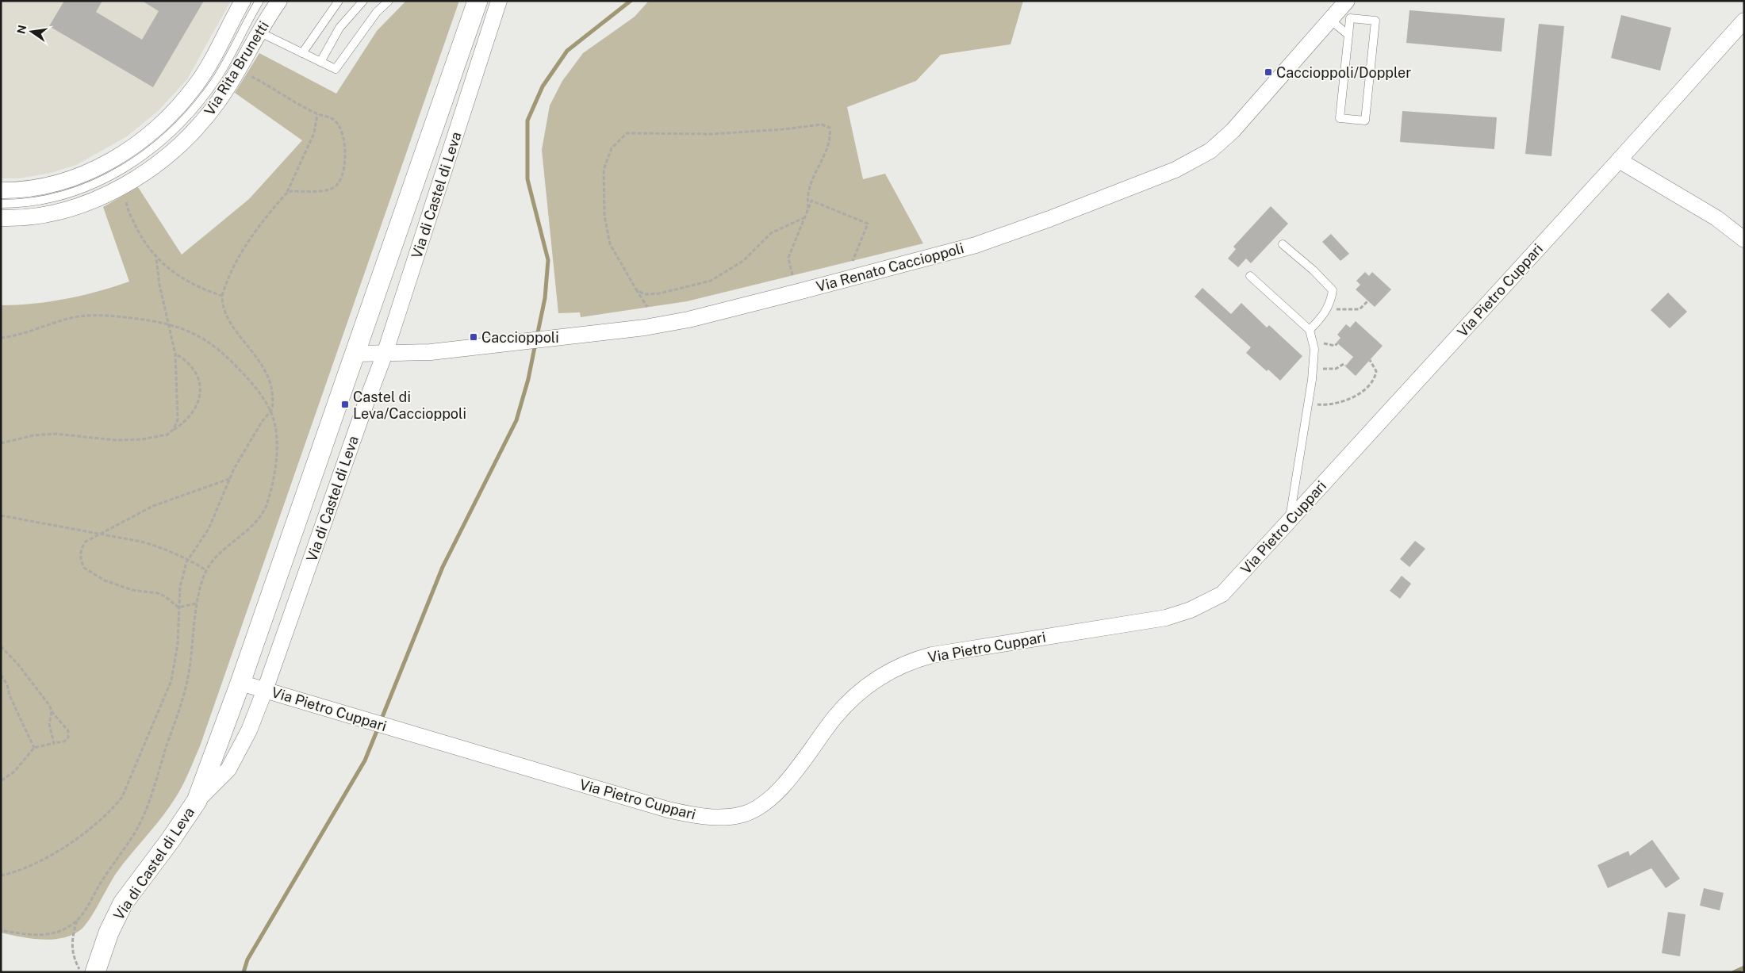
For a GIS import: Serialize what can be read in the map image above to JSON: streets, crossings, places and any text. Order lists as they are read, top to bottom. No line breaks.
{"streets":{"street":["Via Rita Brunetti","Via di Castel di Leva","Via Renato Caccioppoli","Via Pietro Cuppari"]},"crossings":[["Via di Castel di Leva","Via Renato Caccioppoli"],["Via di Castel di Leva","Via Pietro Cuppari"]],"places":{"transit":["Caccioppoli/Doppler","Caccioppoli","Castel di Leva/Caccioppoli"]},"north":"left"}
